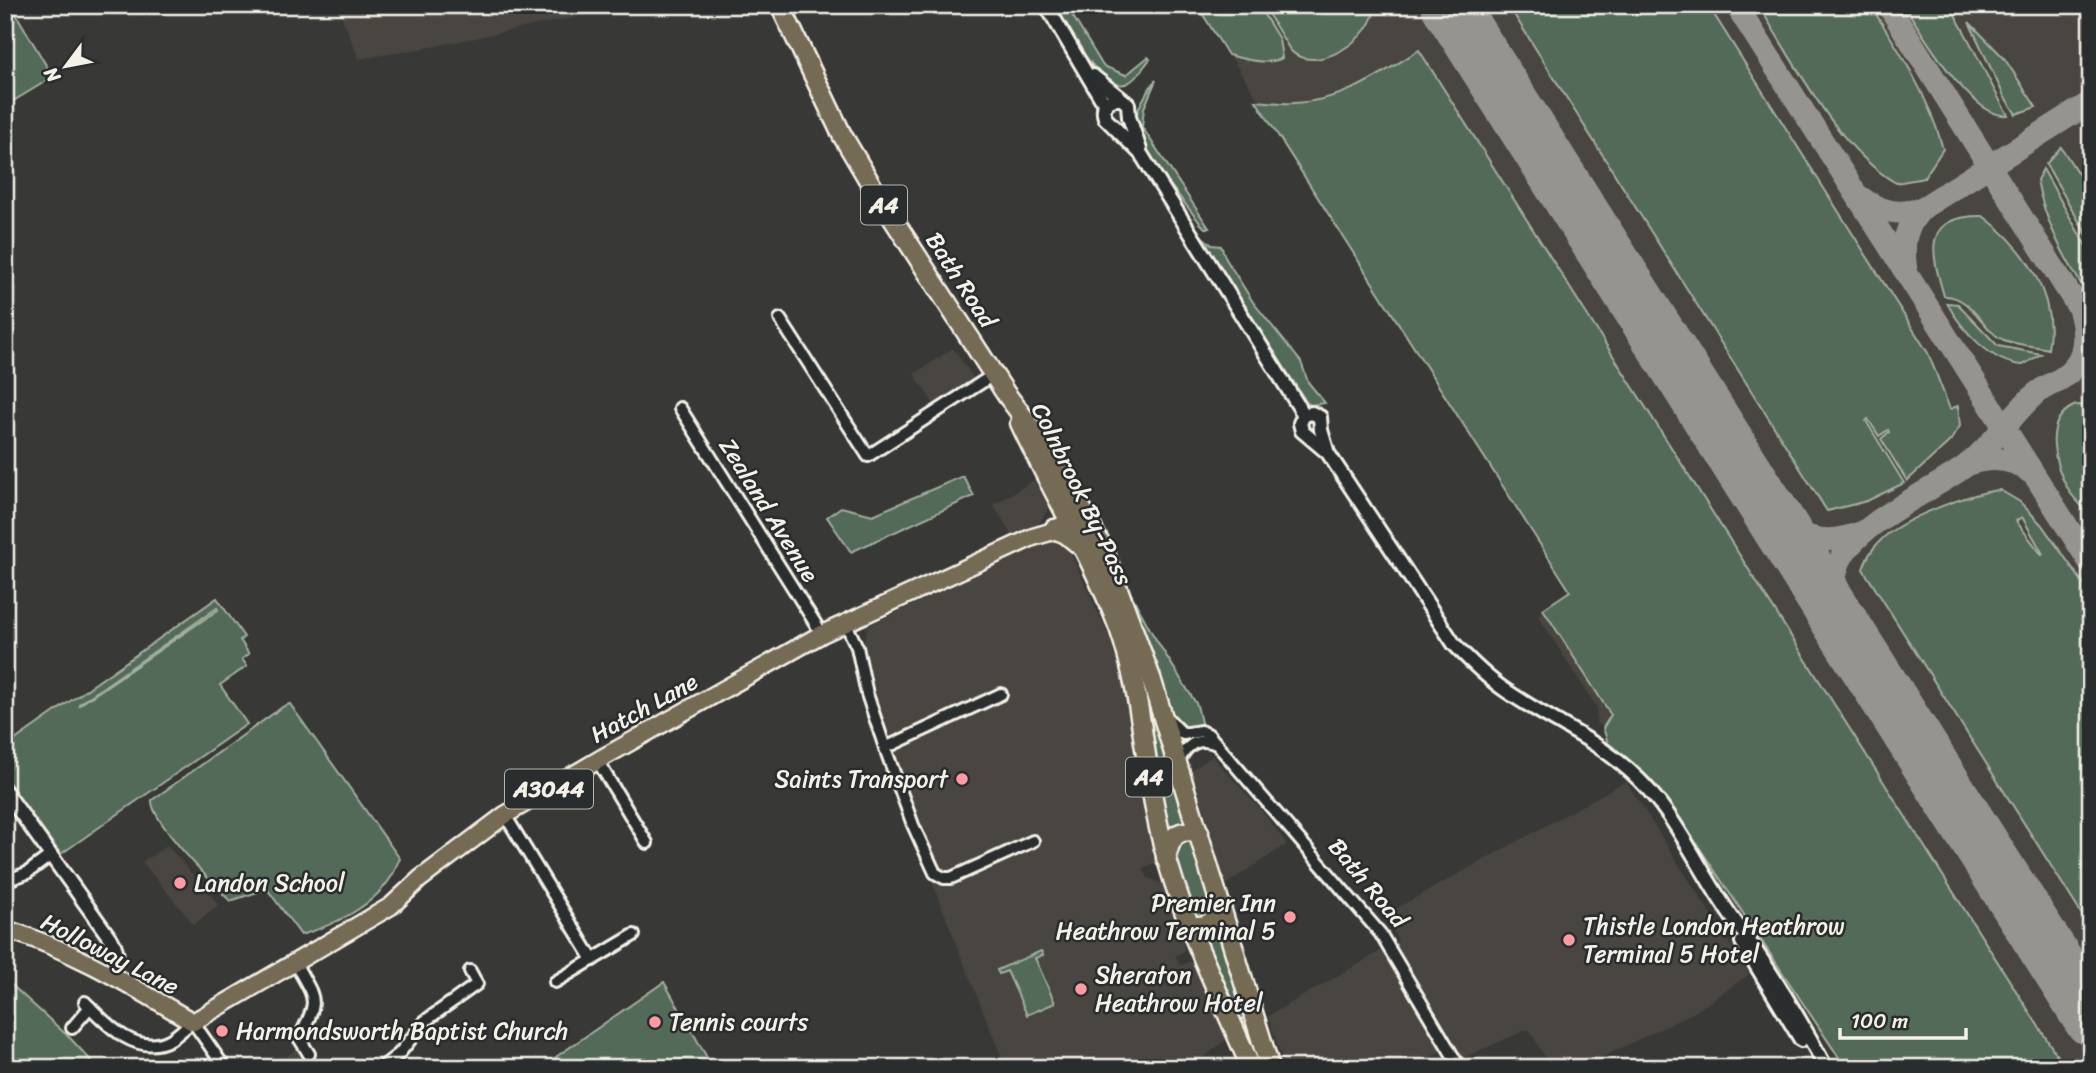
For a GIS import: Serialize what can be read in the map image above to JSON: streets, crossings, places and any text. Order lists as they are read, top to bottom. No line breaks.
{"streets":{"highway":["A4","Bath Road","Colnbrook By-Pass"],"main road":["Hatch Lane","A3044","Holloway Lane"],"street":["Zealand Avenue"]},"crossings":[["Bath Road","Colnbrook By-Pass"],["Colnbrook By-Pass","Hatch Lane"],["Zealand Avenue","Hatch Lane"],["Hatch Lane","Holloway Lane"]],"places":["Saints Transport","Landon School","Premier Inn Heathrow Terminal 5","Thistle London Heathrow Terminal 5 Hotel","Sheraton Heathrow Hotel","Tennis courts","Harmondsworth Baptist Church"],"scale_bar":"100 m","north":"bottom left"}
